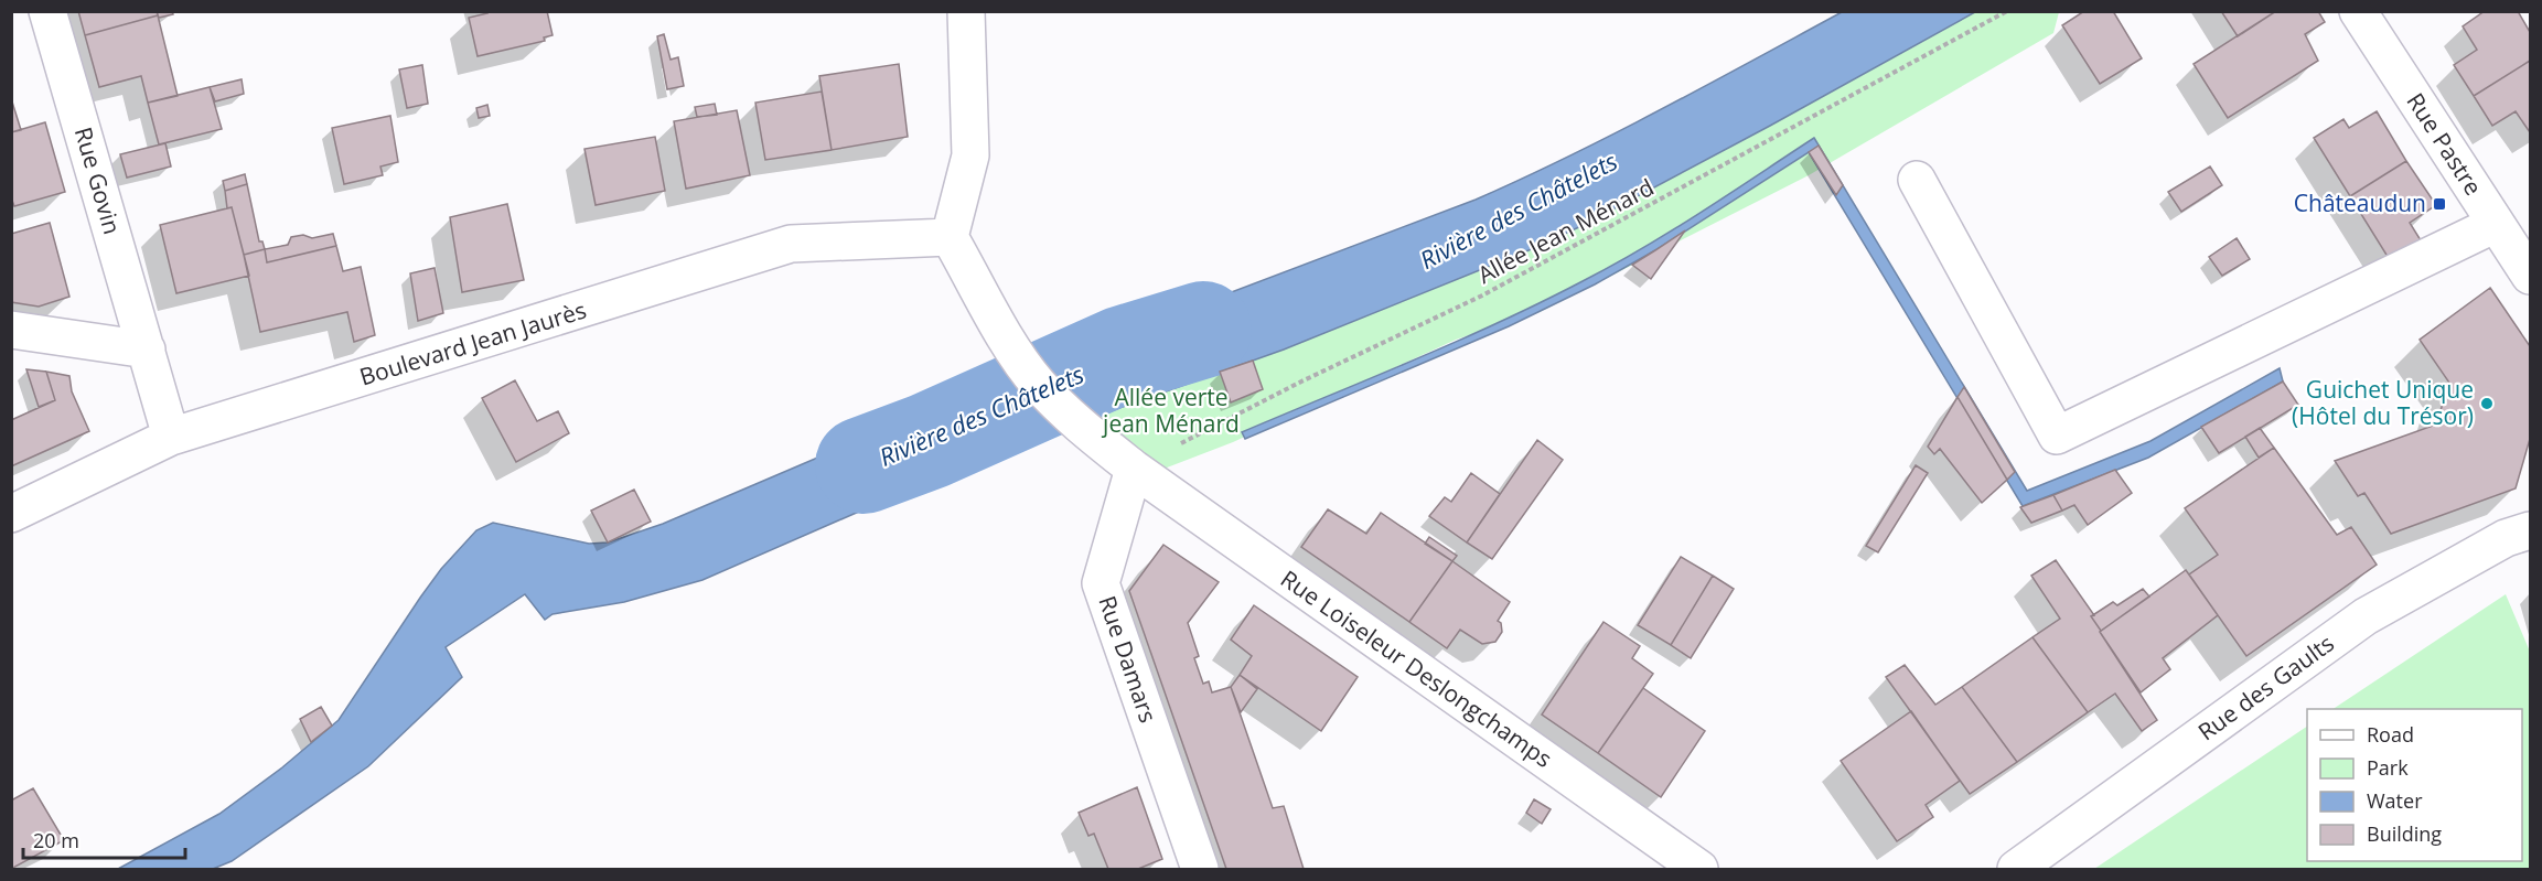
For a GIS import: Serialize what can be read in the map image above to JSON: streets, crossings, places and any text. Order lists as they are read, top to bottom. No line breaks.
{"streets":{"street":["Rue Pastre","Rue Govin","Boulevard Jean Jaurès","Rue Damars","Rue Loiseleur Deslongchamps","Rue des Gaults"],"path":["Allée Jean Ménard"]},"crossings":[["Rue Govin","Boulevard Jean Jaurès"],["Allée Jean Ménard","Rue Damars"],["Allée Jean Ménard","Rue Loiseleur Deslongchamps"],["Rue Damars","Rue Loiseleur Deslongchamps"]],"water":["Rivière des Châtelets"],"parks":["Allée verte jean Ménard"],"places":{"transit":["Châteaudun"],"other":["Guichet Unique (Hôtel du Trésor)"]},"legend":["Road","Park","Water","Building"],"scale_bar":"20 m"}
